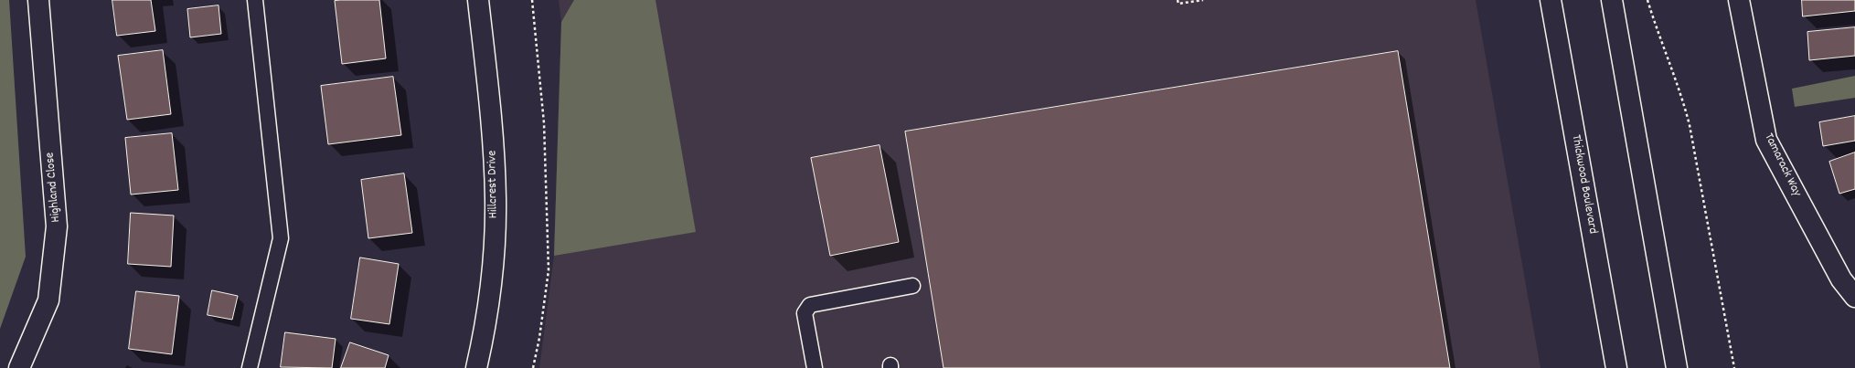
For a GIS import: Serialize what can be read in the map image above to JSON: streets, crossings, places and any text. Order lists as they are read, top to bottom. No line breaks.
{"streets":{"street":["Tamarack Way","Hillcrest Drive","Thickwood Boulevard","Highland Close"]}}
